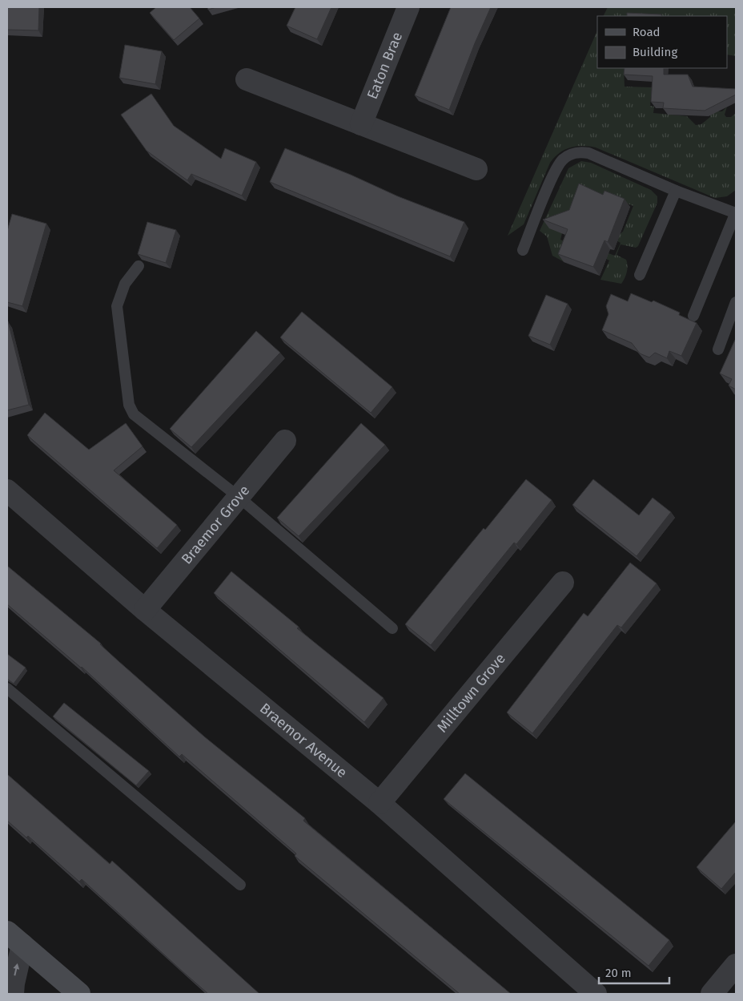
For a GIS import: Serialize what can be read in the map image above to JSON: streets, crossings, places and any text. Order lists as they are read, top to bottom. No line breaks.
{"streets":{"street":["Eaton Brae","Braemor Grove","Milltown Grove","Braemor Avenue"]},"crossings":[["Braemor Grove","Braemor Avenue"],["Milltown Grove","Braemor Avenue"]],"legend":["Road","Building"],"scale_bar":"20 m"}
